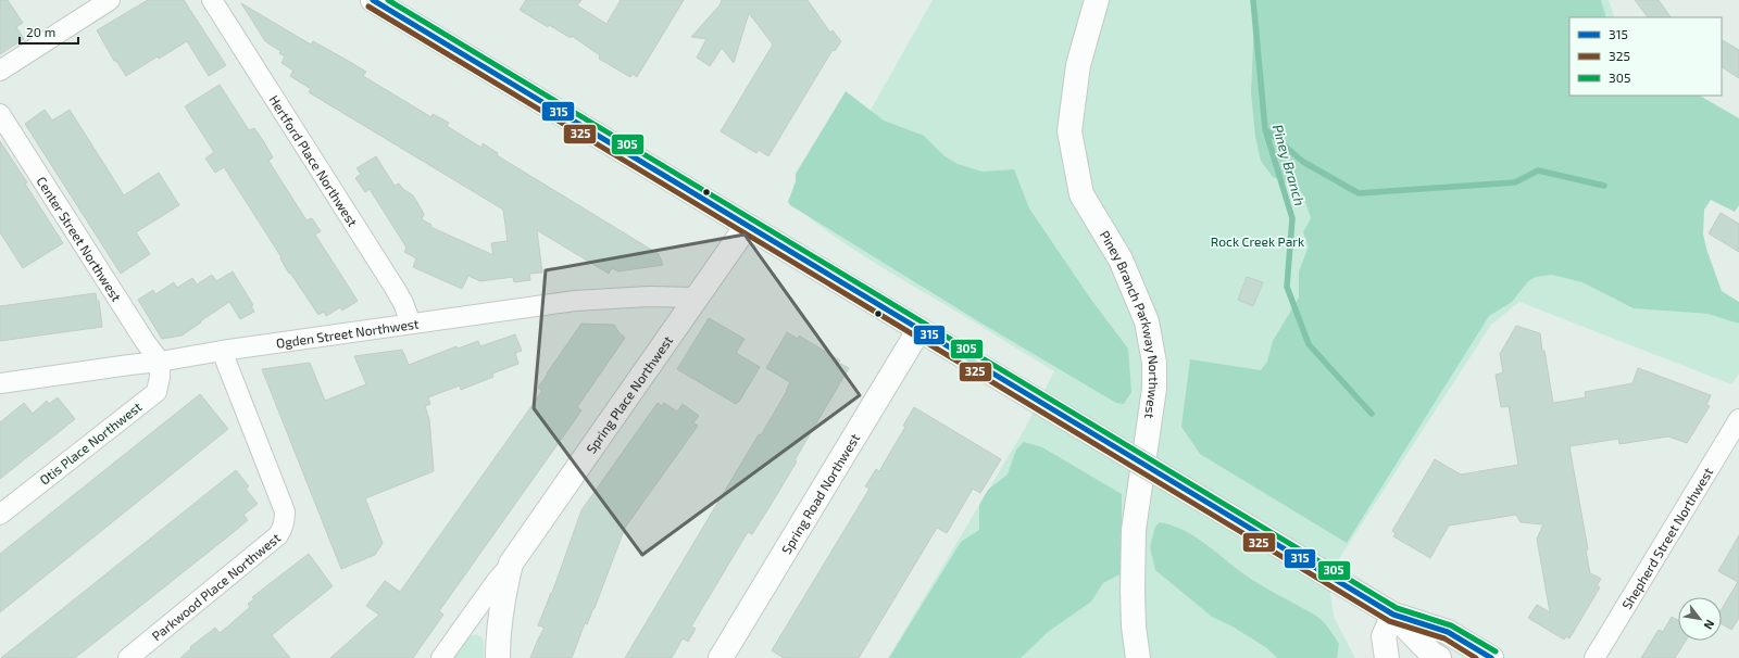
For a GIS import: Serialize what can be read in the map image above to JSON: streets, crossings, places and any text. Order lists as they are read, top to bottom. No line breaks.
{"streets":{"main road":["Piney Branch Parkway Northwest","Spring Place Northwest","Spring Road Northwest"],"street":["Hertford Place Northwest","Center Street Northwest","Ogden Street Northwest","Otis Place Northwest","Shepherd Street Northwest","Parkwood Place Northwest"]},"crossings":[["Hertford Place Northwest","Ogden Street Northwest"],["Center Street Northwest","Ogden Street Northwest"],["Center Street Northwest","Otis Place Northwest"],["Ogden Street Northwest","Spring Place Northwest"],["Ogden Street Northwest","Otis Place Northwest"],["Ogden Street Northwest","Parkwood Place Northwest"]],"water":["Piney Branch"],"parks":["Rock Creek Park"],"lines":["transit line 315","transit line 305","transit line 325"],"legend":["315","325","305"],"scale_bar":"20 m","north":"bottom right"}
